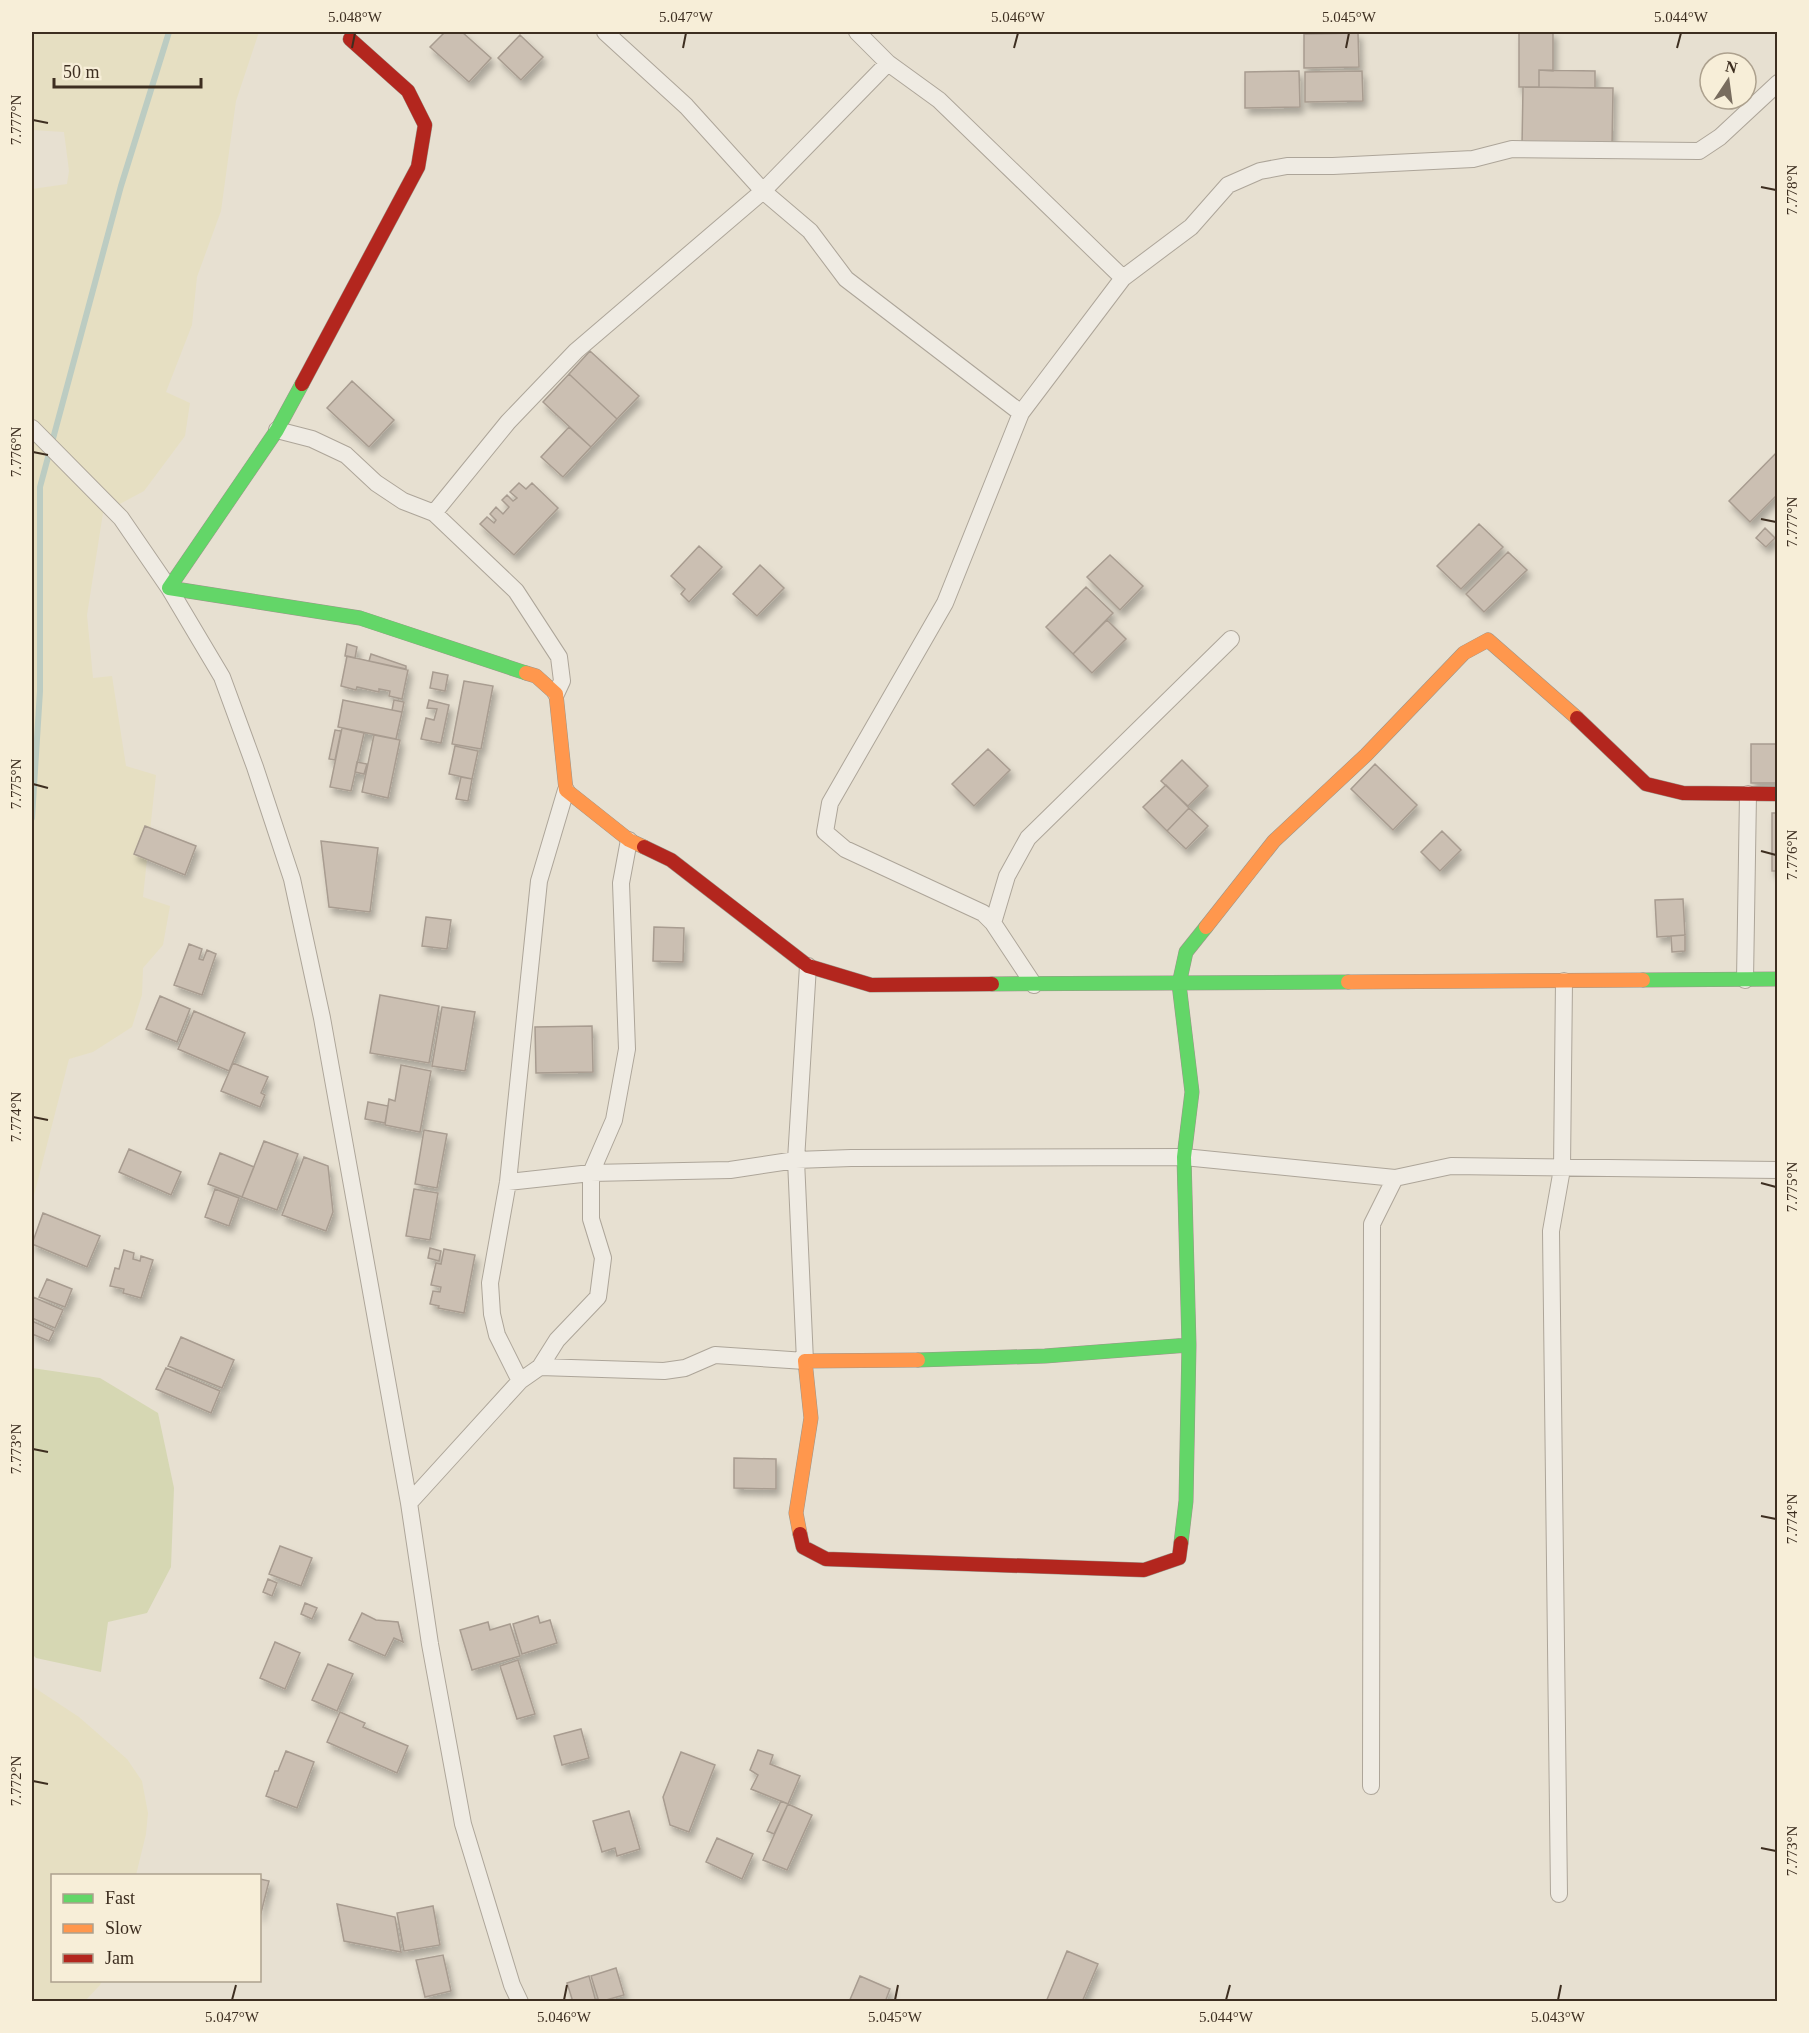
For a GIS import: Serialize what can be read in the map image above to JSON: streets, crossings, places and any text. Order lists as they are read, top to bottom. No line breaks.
{"legend":["Fast","Slow","Jam"],"scale_bar":"50 m","north":"top","coordinates":["5.048°W","5.047°W","5.046°W","5.045°W","5.044°W","7.777°N","7.778°N","7.776°N","7.775°N","7.774°N","7.773°N","7.772°N","5.043°W"]}
